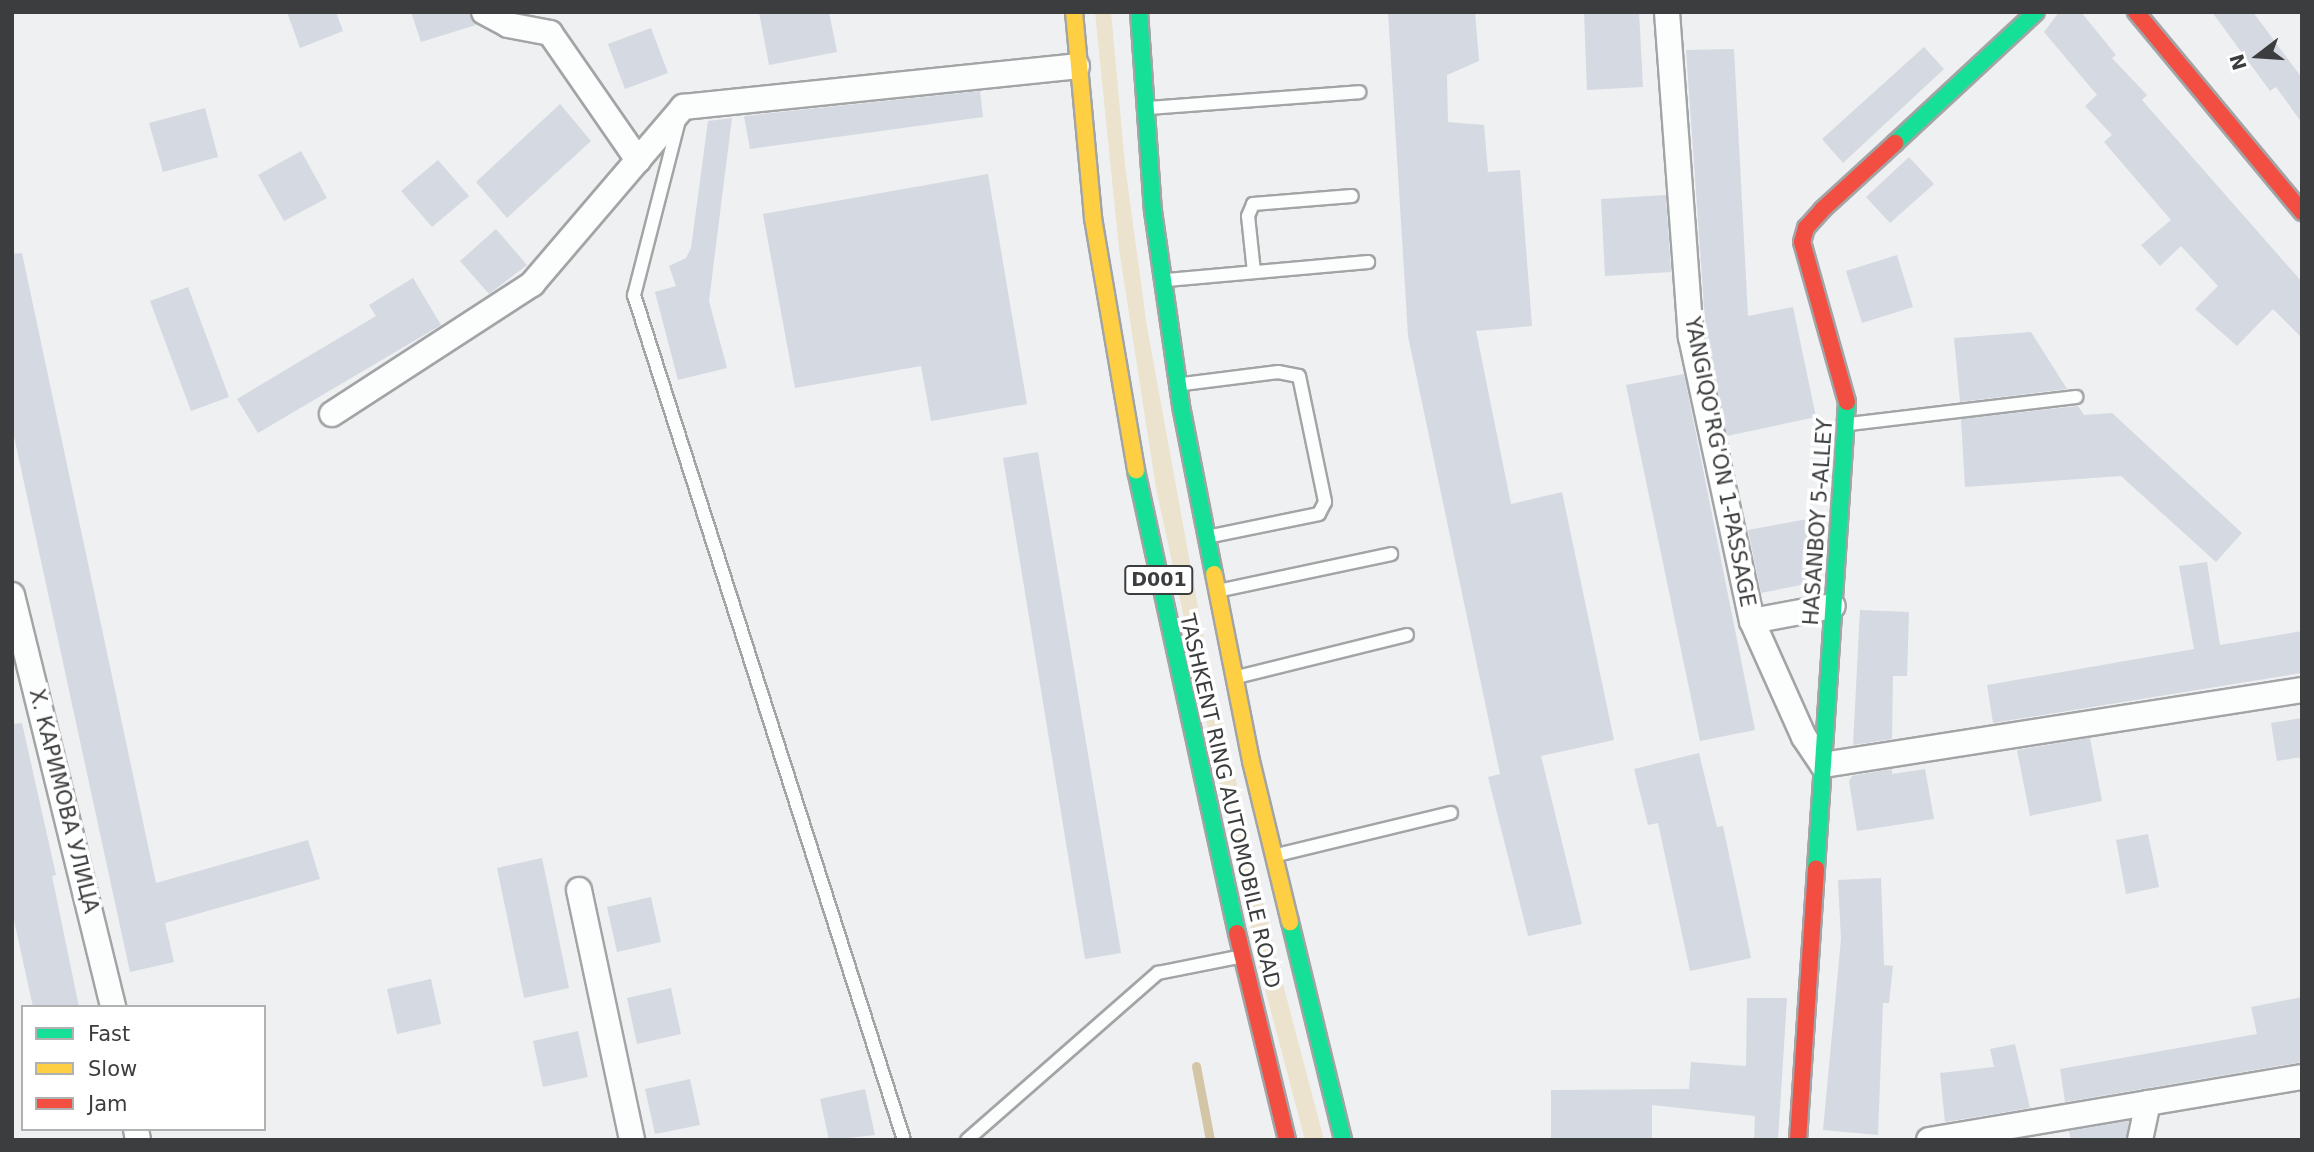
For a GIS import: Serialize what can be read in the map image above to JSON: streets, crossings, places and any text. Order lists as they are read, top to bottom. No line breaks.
{"streets":{"main road":["HASANBOY 5-ALLEY","D001","TASHKENT RING AUTOMOBILE ROAD"],"street":["YANGIQO'RG'ON 1-PASSAGE","Х. КАРИМОВА УЛИЦА"]},"crossings":[["YANGIQO'RG'ON 1-PASSAGE","HASANBOY 5-ALLEY"]],"legend":["Fast","Slow","Jam"],"north":"left"}
